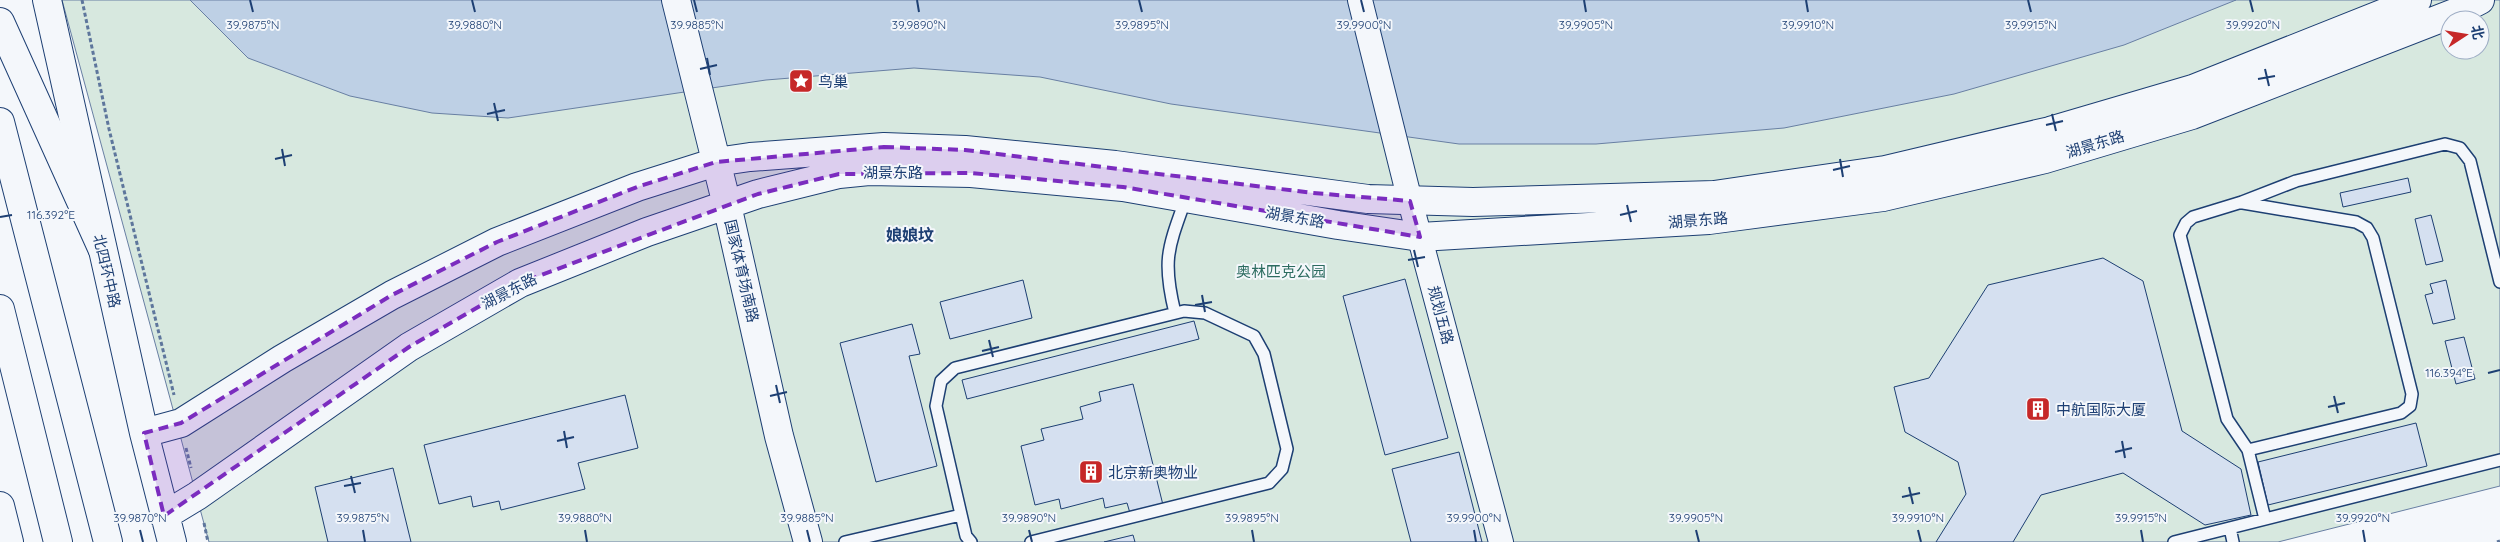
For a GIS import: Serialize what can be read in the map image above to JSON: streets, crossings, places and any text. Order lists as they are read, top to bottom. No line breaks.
{"streets":{"main road":["湖景东路","北四环中路","国家体育场南路"],"street":["规划五路"]},"crossings":[["湖景东路","北四环中路"],["湖景东路","国家体育场南路"],["湖景东路","规划五路"]],"districts":["娘娘坟"],"parks":["奥林匹克公园"],"places":{"place":["鸟巢"],"building":["中航国际大厦","北京新奥物业"]},"north":"right","coordinates":["39.9875°N","39.9880°N","39.9885°N","39.9890°N","39.9895°N","39.9900°N","39.9905°N","39.9910°N","39.9915°N","39.9920°N","116.392°E","116.394°E","39.9870°N"]}
